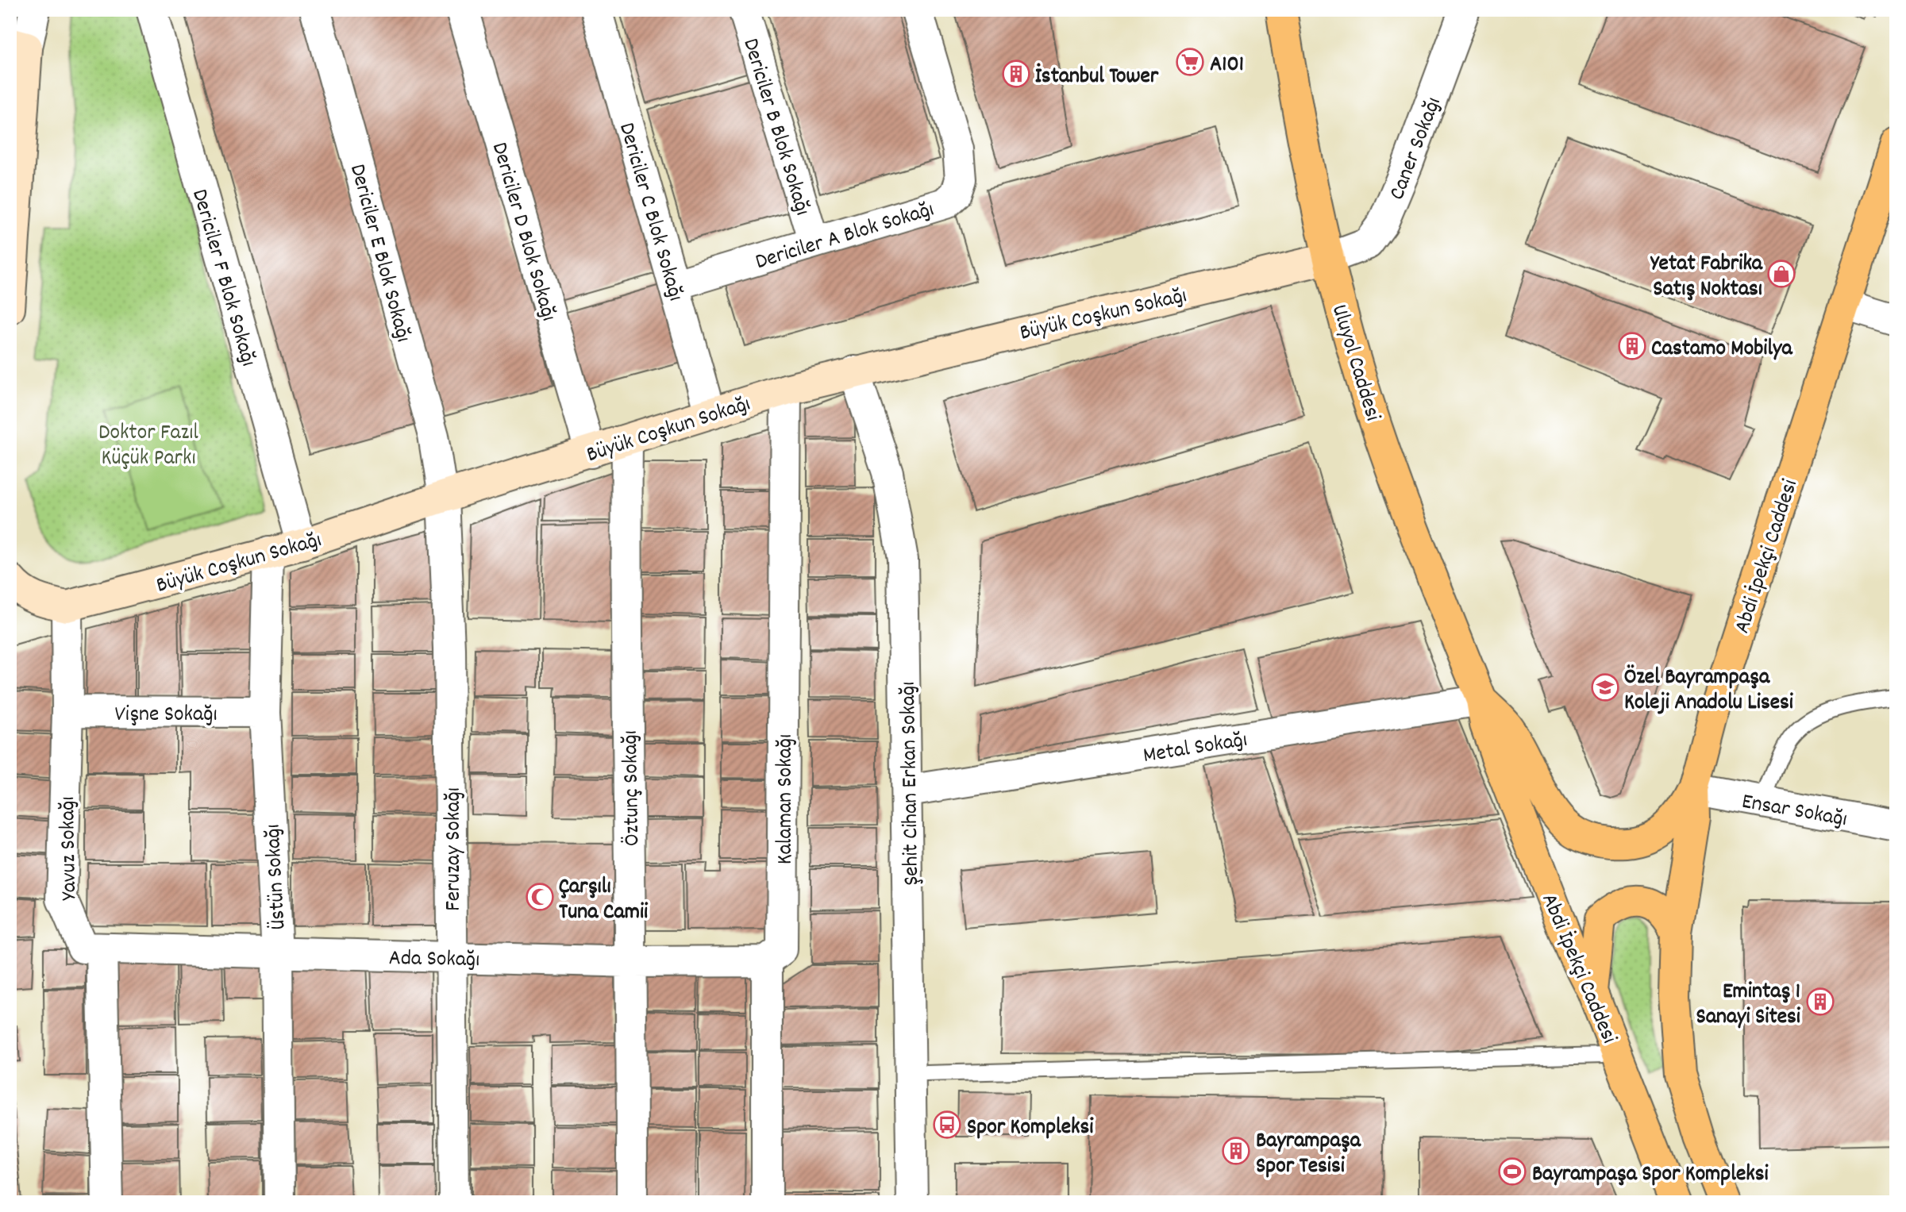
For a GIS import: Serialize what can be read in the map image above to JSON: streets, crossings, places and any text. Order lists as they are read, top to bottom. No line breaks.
{"streets":{"main road":["Uluyol Caddesi","Abdi İpekçi Caddesi"],"street":["Dericiler B Blok Sokağı","Caner Sokağı","Dericiler C Blok Sokağı","Dericiler D Blok Sokağı","Dericiler A Blok Sokağı","Dericiler E Blok Sokağı","Dericiler F Blok Sokağı","Büyük Coşkun Sokağı","Vişne Sokağı","Metal Sokağı","Şehit Cihan Erkan Sokağı","Öztunç Sokağı","Kalaman Sokağı","Ensar Sokağı","Yavuz Sokağı","Feruzay Sokağı","Üstün Sokağı","Ada Sokağı"]},"crossings":[["Dericiler B Blok Sokağı","Dericiler A Blok Sokağı"],["Caner Sokağı","Büyük Coşkun Sokağı"],["Caner Sokağı","Uluyol Caddesi"],["Dericiler C Blok Sokağı","Dericiler A Blok Sokağı"],["Dericiler C Blok Sokağı","Büyük Coşkun Sokağı"],["Dericiler D Blok Sokağı","Büyük Coşkun Sokağı"],["Dericiler E Blok Sokağı","Büyük Coşkun Sokağı"],["Dericiler E Blok Sokağı","Feruzay Sokağı"],["Dericiler F Blok Sokağı","Büyük Coşkun Sokağı"],["Büyük Coşkun Sokağı","Uluyol Caddesi"],["Büyük Coşkun Sokağı","Şehit Cihan Erkan Sokağı"],["Büyük Coşkun Sokağı","Öztunç Sokağı"],["Büyük Coşkun Sokağı","Kalaman Sokağı"],["Büyük Coşkun Sokağı","Yavuz Sokağı"],["Büyük Coşkun Sokağı","Feruzay Sokağı"],["Büyük Coşkun Sokağı","Üstün Sokağı"],["Uluyol Caddesi","Abdi İpekçi Caddesi"],["Uluyol Caddesi","Metal Sokağı"],["Abdi İpekçi Caddesi","Metal Sokağı"],["Abdi İpekçi Caddesi","Ensar Sokağı"],["Vişne Sokağı","Yavuz Sokağı"],["Vişne Sokağı","Üstün Sokağı"],["Metal Sokağı","Şehit Cihan Erkan Sokağı"],["Öztunç Sokağı","Ada Sokağı"],["Kalaman Sokağı","Ada Sokağı"],["Yavuz Sokağı","Ada Sokağı"],["Feruzay Sokağı","Ada Sokağı"],["Üstün Sokağı","Ada Sokağı"]],"parks":["Doktor Fazıl Küçük Parkı"],"places":{"supermarket":["A101"],"building":["İstanbul Tower","Castamo Mobilya","Emintaş 1 Sanayi Sitesi","Bayrampaşa Spor Tesisi"],"shop":["Yetat Fabrika Satış Noktası"],"school or university":["Özel Bayrampaşa Koleji Anadolu Lisesi"],"mosque":["Çarşılı Tuna Camii"],"bus stop":["Spor Kompleksi"],"sports":["Bayrampaşa Spor Kompleksi"]}}
